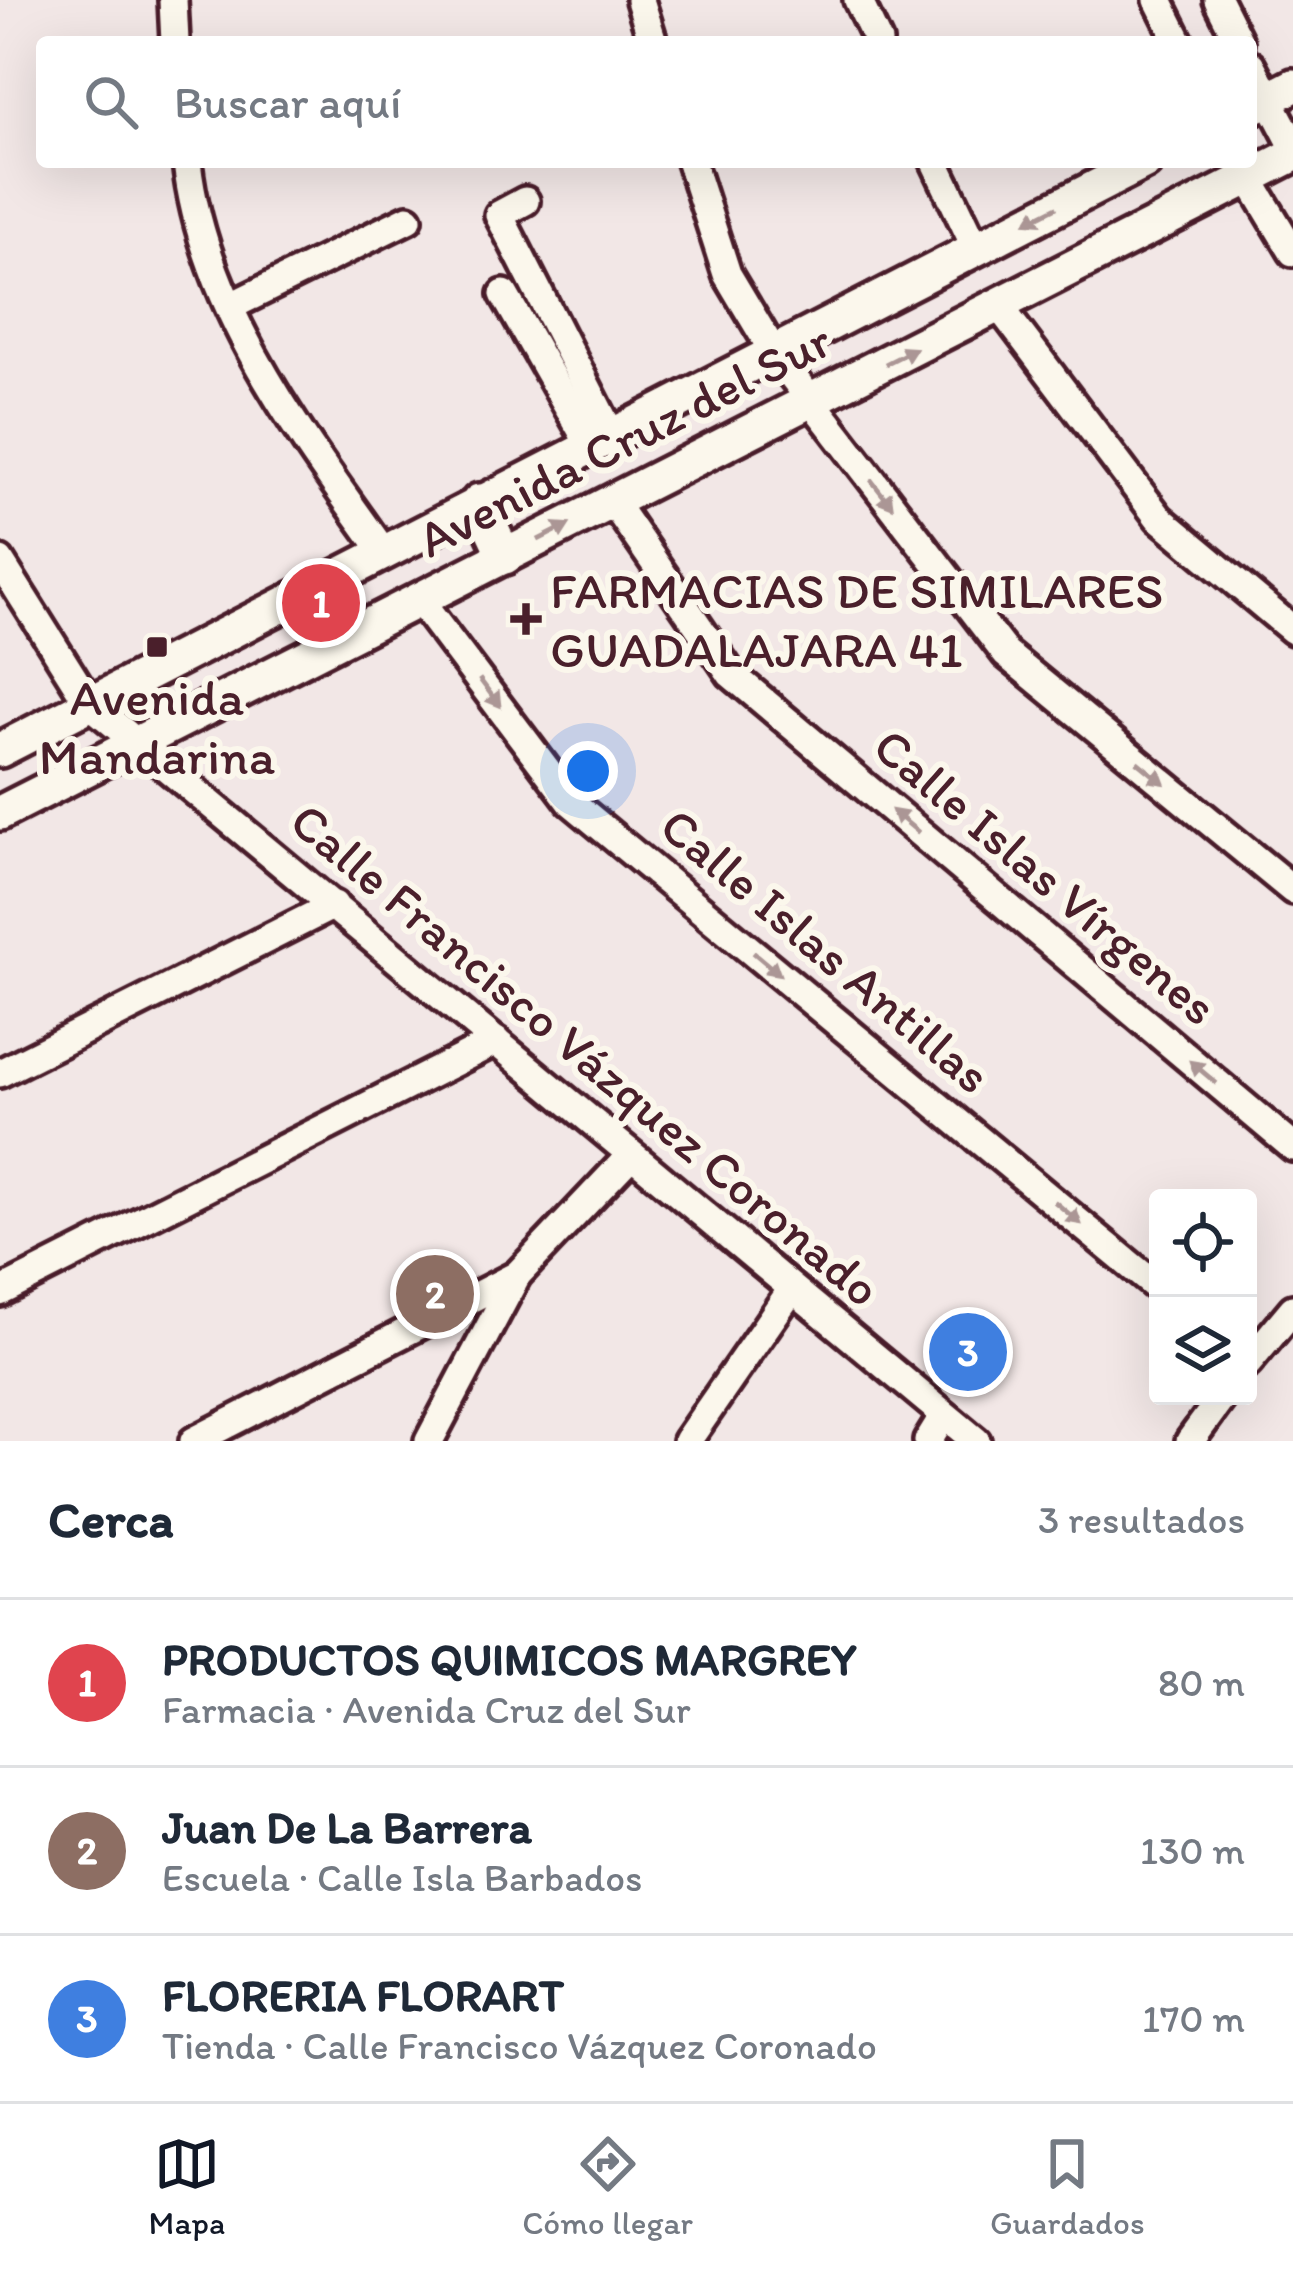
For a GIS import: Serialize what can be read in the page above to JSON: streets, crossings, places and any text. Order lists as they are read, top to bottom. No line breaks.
{"streets":{"main road":["Avenida Cruz del Sur"],"street":["Calle Islas Vírgenes","Calle Islas Antillas","Calle Francisco Vázquez Coronado"]},"crossings":[["Avenida Cruz del Sur","Calle Islas Vírgenes"],["Avenida Cruz del Sur","Calle Islas Antillas"],["Avenida Cruz del Sur","Calle Francisco Vázquez Coronado"]],"one_way":["Calle Islas Antillas"],"places":{"health":["FARMACIAS DE SIMILARES GUADALAJARA 41"],"transit":["Avenida Mandarina"]},"page":{"search":"Buscar aquí","pins":["1","2","3"],"heading":["Cerca","3 resultados"],"list":[{"mark":"1","name":"PRODUCTOS QUIMICOS MARGREY","note":"Farmacia · Avenida Cruz del Sur","value":"80 m"},{"mark":"2","name":"Juan De La Barrera","note":"Escuela · Calle Isla Barbados","value":"130 m"},{"mark":"3","name":"FLORERIA FLORART","note":"Tienda · Calle Francisco Vázquez Coronado","value":"170 m"}],"nav":["Mapa","Cómo llegar","Guardados"]}}
